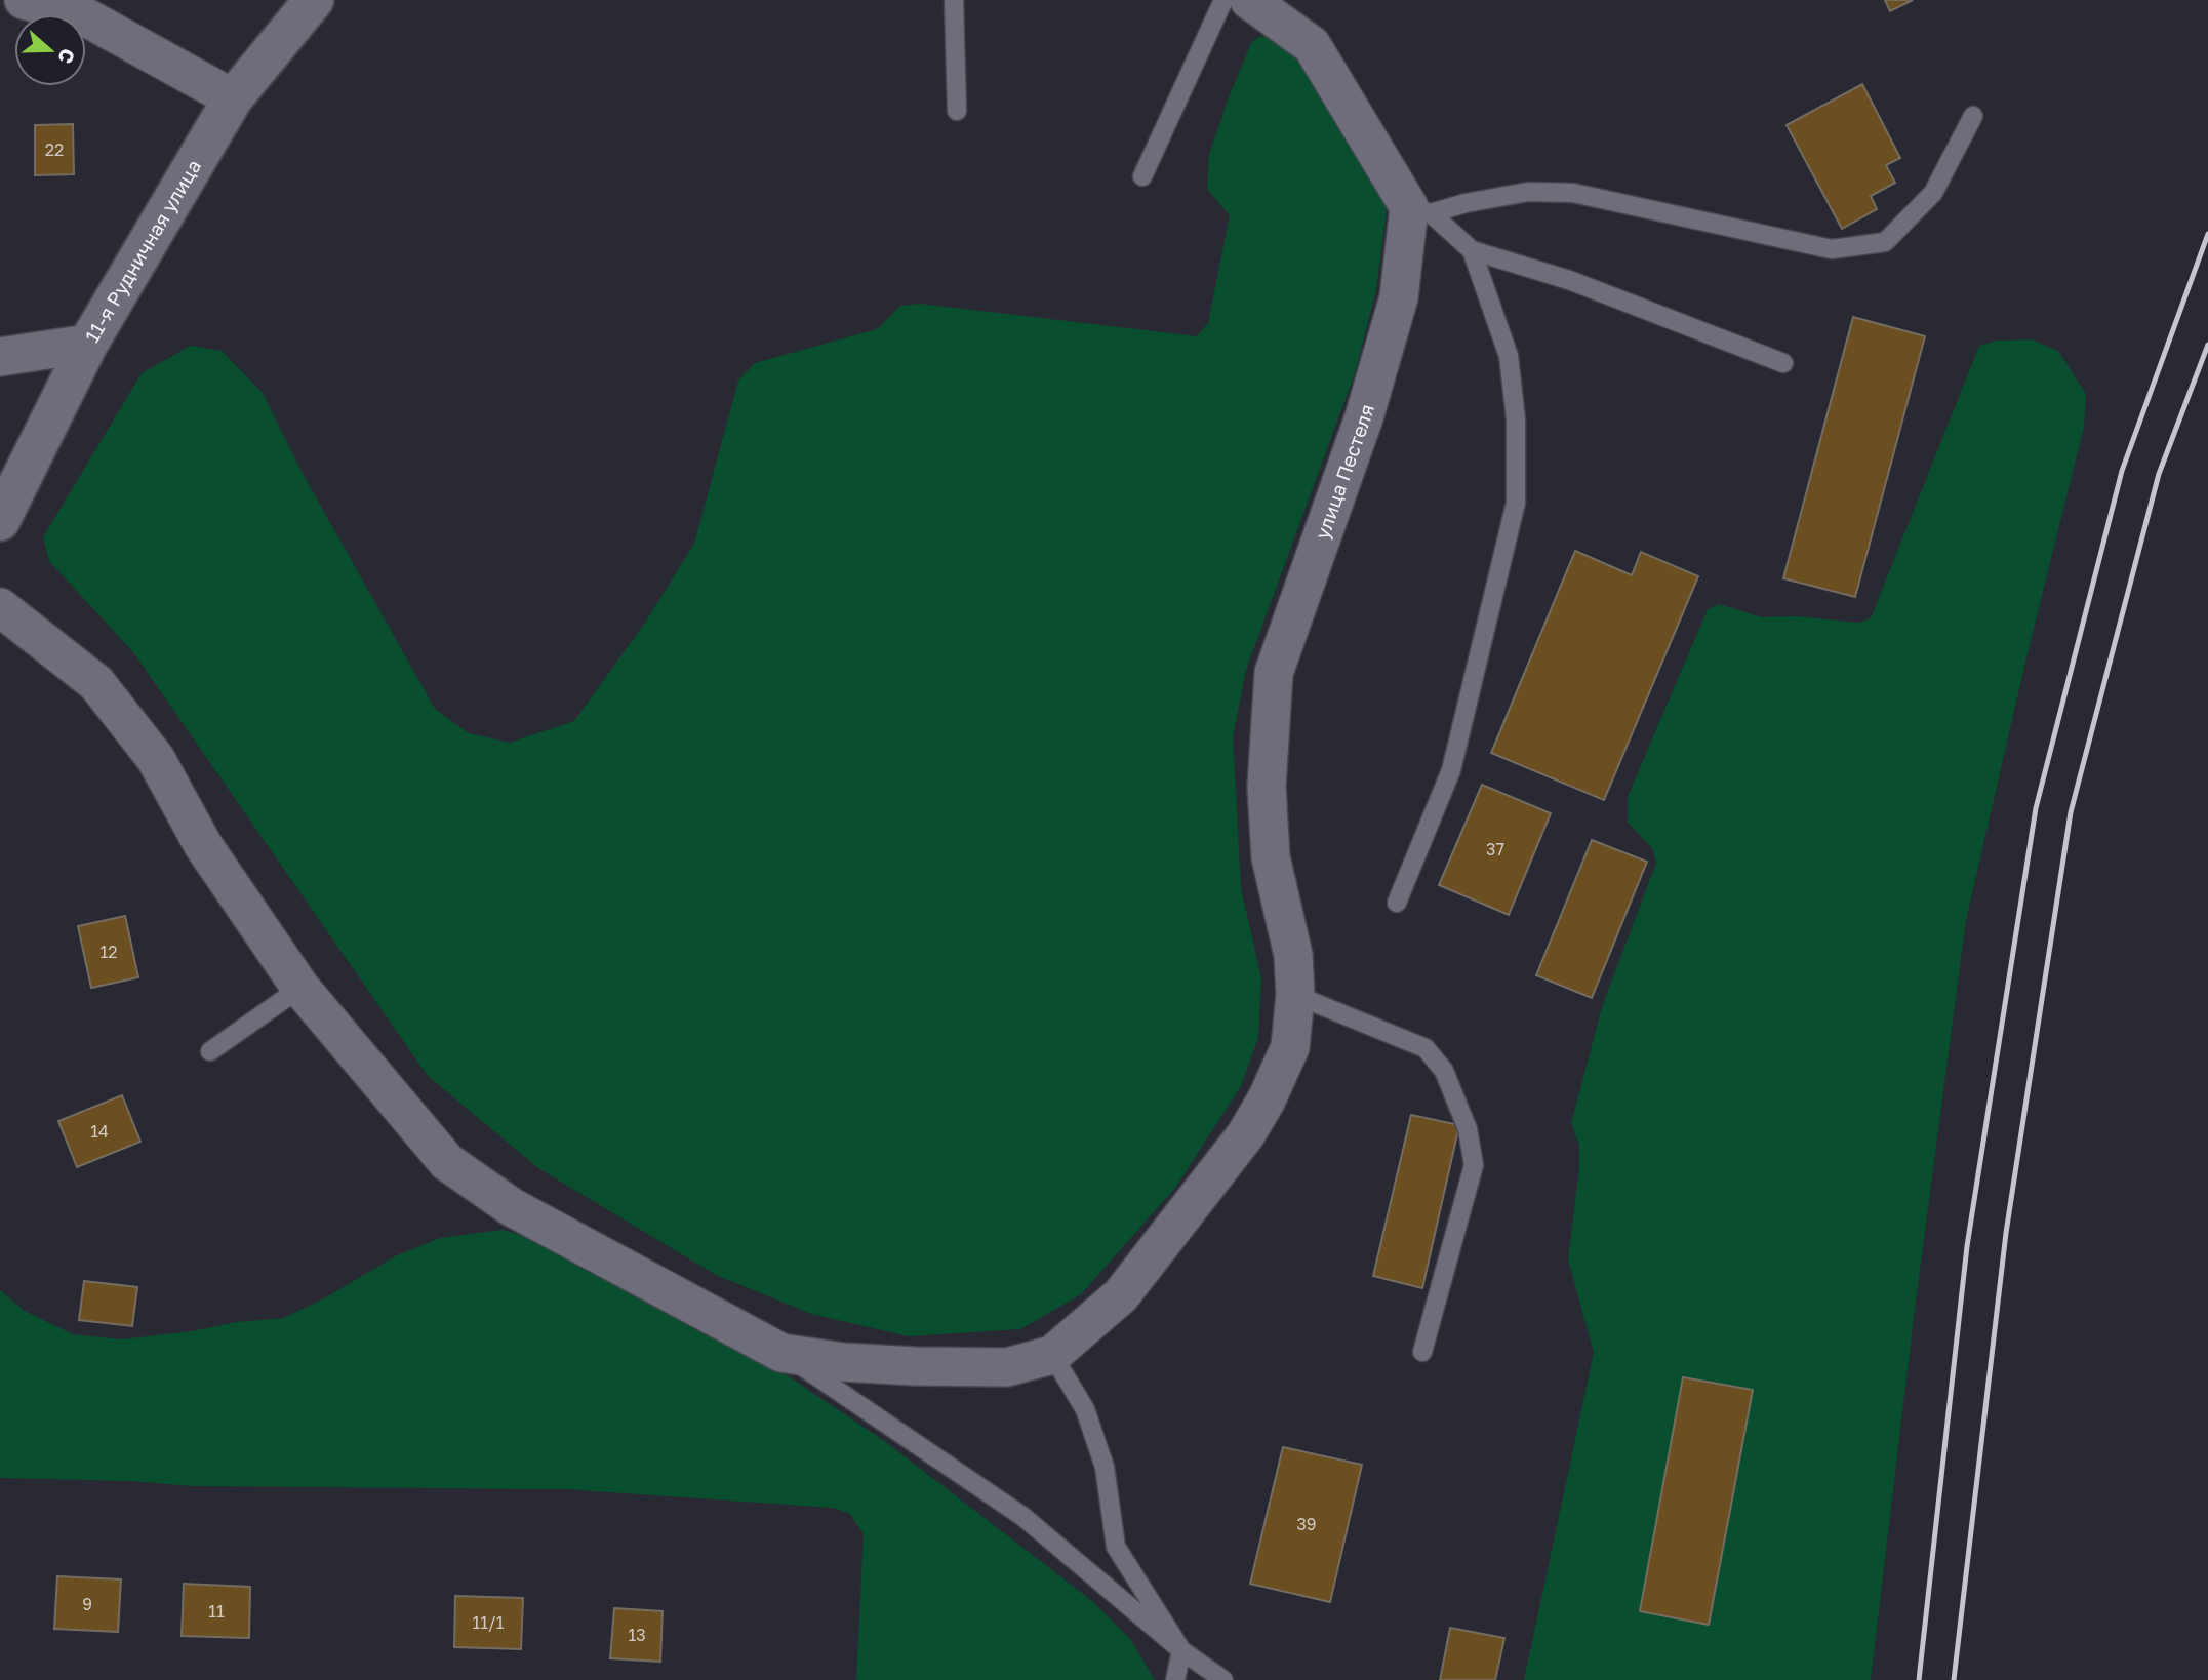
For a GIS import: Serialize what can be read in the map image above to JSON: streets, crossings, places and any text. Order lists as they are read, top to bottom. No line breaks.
{"streets":{"main road":["11-я Рудничная улица"],"street":["улица Пестеля"]},"house_numbers":["22","37","12","14","39","9","11","11/1","13"],"north":"right"}
